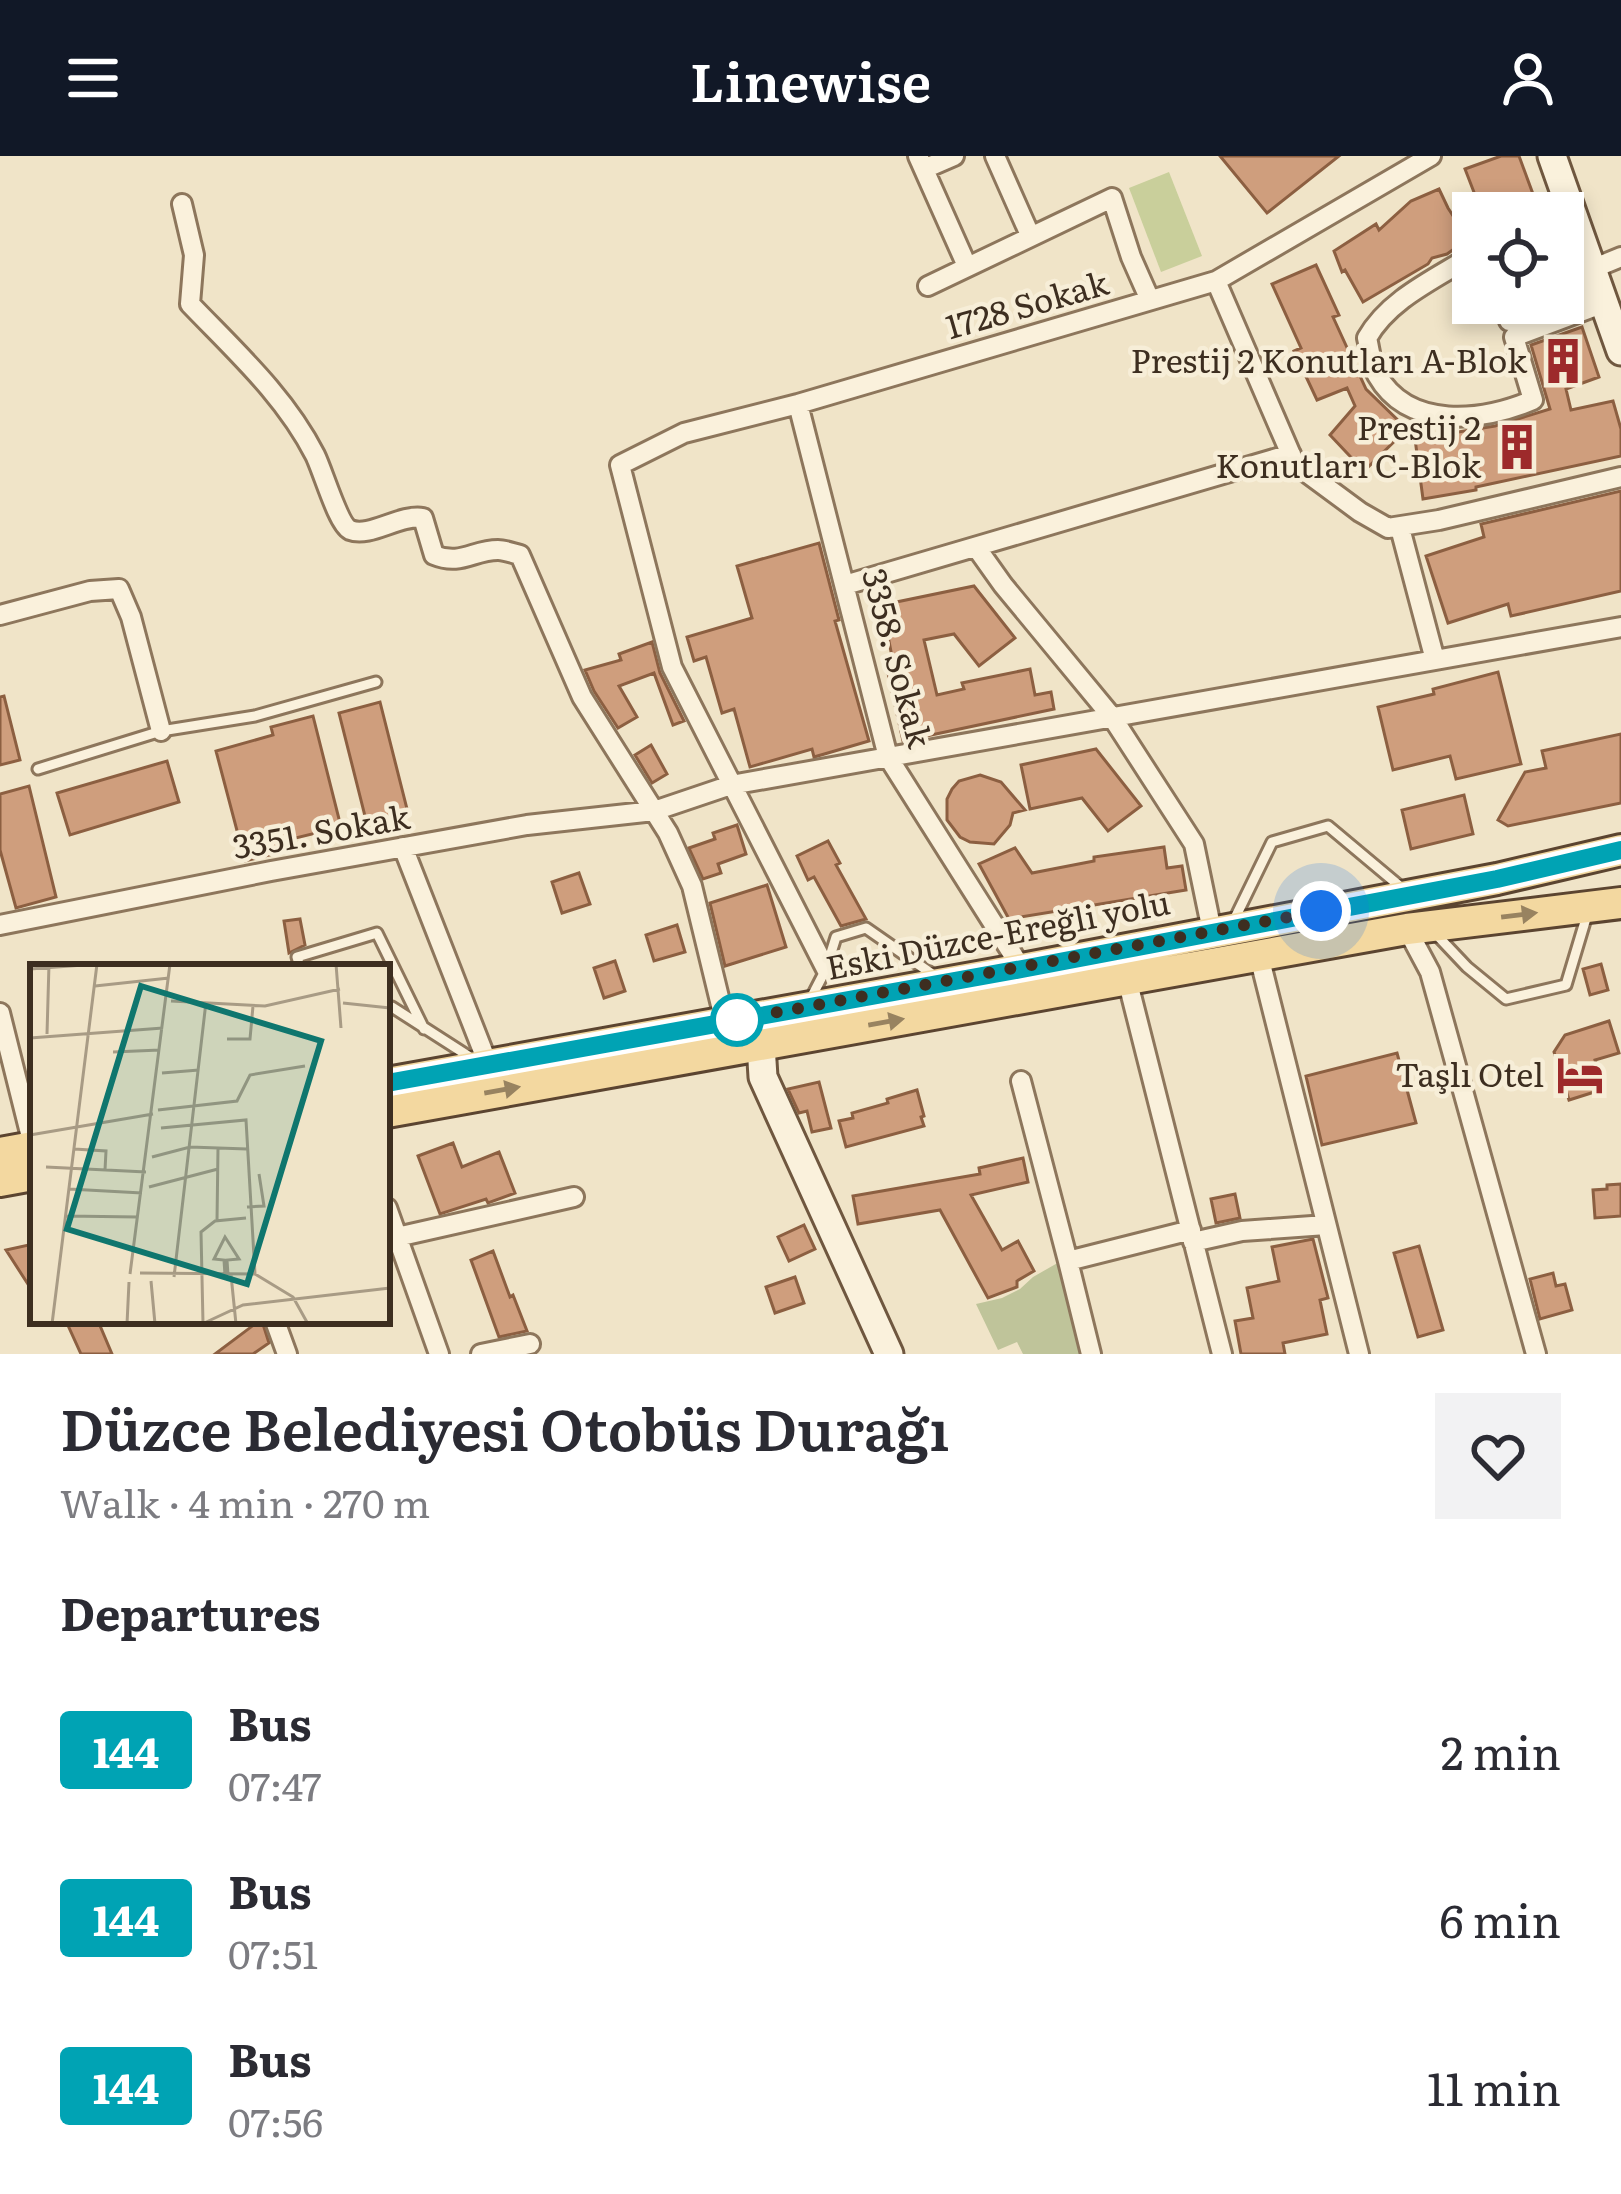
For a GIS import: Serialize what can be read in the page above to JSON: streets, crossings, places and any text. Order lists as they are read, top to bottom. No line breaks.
{"streets":{"main road":["Eski Düzce-Ereğli yolu"],"street":["1728 Sokak","3358. Sokak","3351. Sokak"]},"crossings":[["1728 Sokak","3358. Sokak"],["1728 Sokak","3351. Sokak"],["3358. Sokak","3351. Sokak"],["3358. Sokak","Eski Düzce-Ereğli yolu"]],"places":{"building":["Prestij 2 Konutları A-Blok","Prestij 2 Konutları C-Blok"],"hotel":["Taşlı Otel"]},"lines":["bus line 144"],"page":{"header":"Linewise","heading":[["Düzce Belediyesi Otobüs Durağı","Walk · 4 min · 270 m"],"Departures"],"list":[{"mark":"144","name":"Bus","note":"07:47","value":"2 min"},{"mark":"144","name":"Bus","note":"07:51","value":"6 min"},{"mark":"144","name":"Bus","note":"07:56","value":"11 min"}]}}
